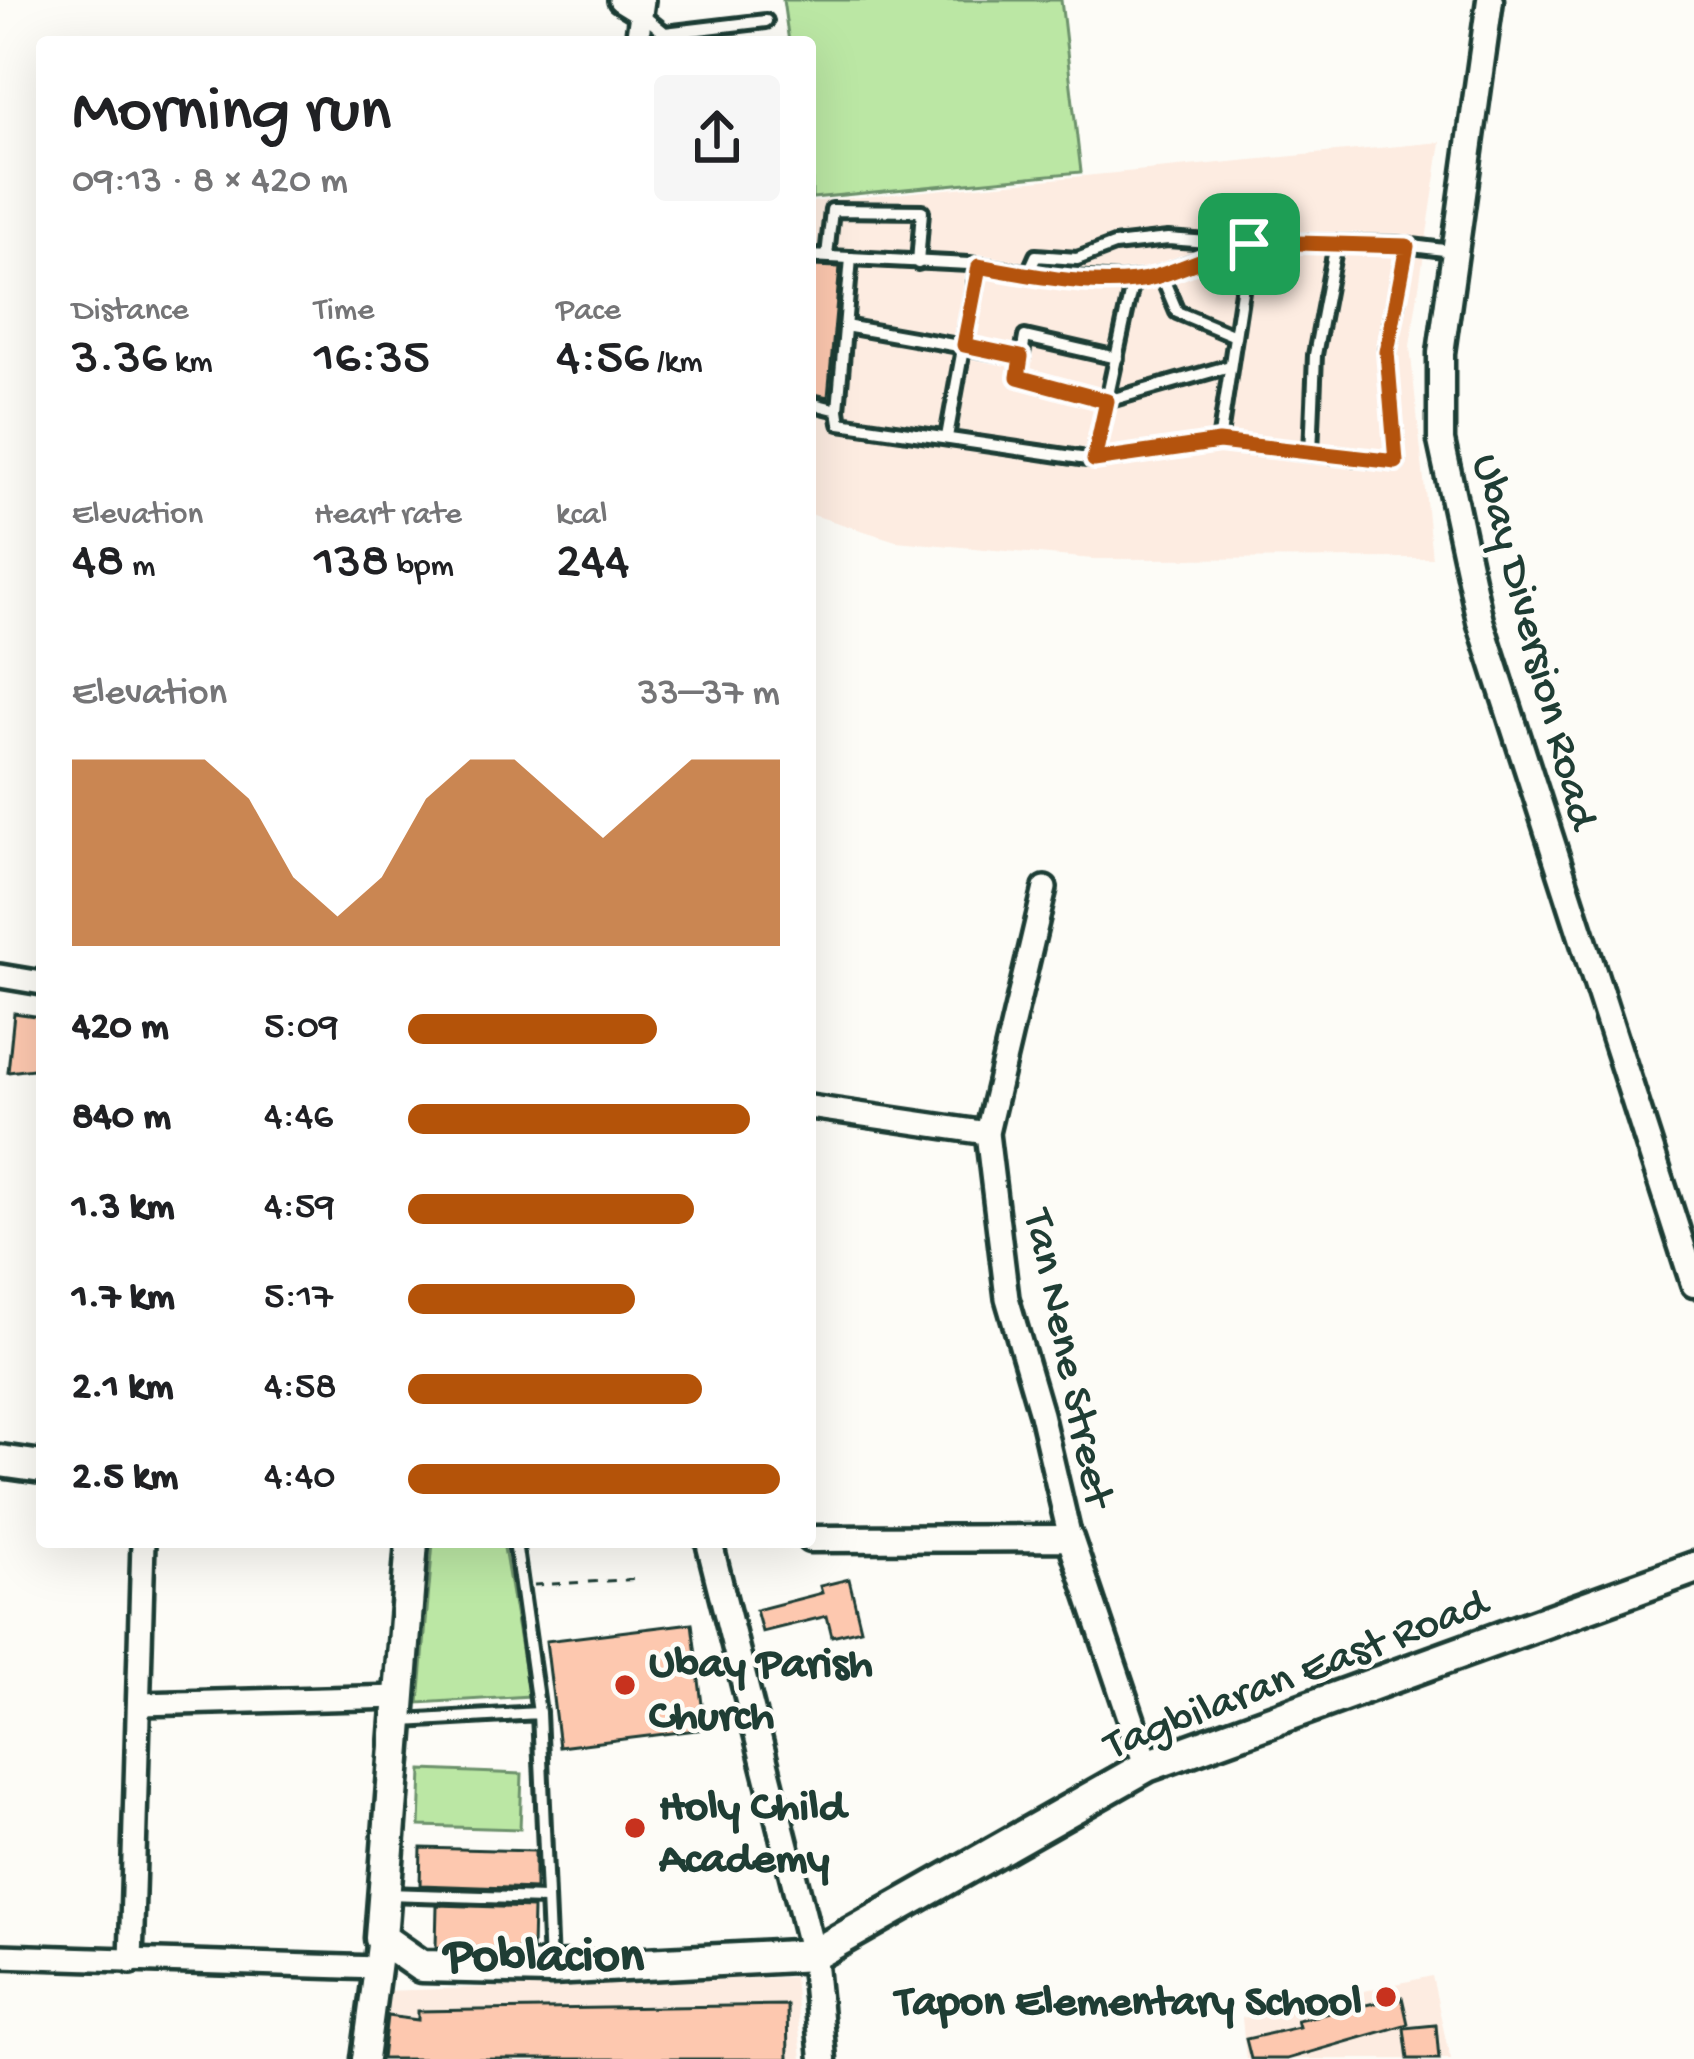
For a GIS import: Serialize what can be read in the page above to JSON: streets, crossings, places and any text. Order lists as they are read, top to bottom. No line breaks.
{"streets":{"main road":["Tagbilaran East Road"],"street":["Ubay Diversion Road","Tan Nene Street"]},"crossings":[["Tan Nene Street","Tagbilaran East Road"]],"districts":["Poblacion"],"places":["Ubay Parish Church","Holy Child Academy","Tapon Elementary School"],"page":{"heading":["Morning run","09:13 · 8 × 420 m"],"stats":[["Distance","3.36 km"],["Time","16:35"],["Pace","4:56 /km"],["Elevation","48 m"],["Heart rate","138 bpm"],["kcal","244"]],"chart":["Elevation","33–37 m"],"list":[{"name":"420 m","note":"5:09"},{"name":"840 m","note":"4:46"},{"name":"1.3 km","note":"4:59"},{"name":"1.7 km","note":"5:17"},{"name":"2.1 km","note":"4:58"},{"name":"2.5 km","note":"4:40"}]}}
